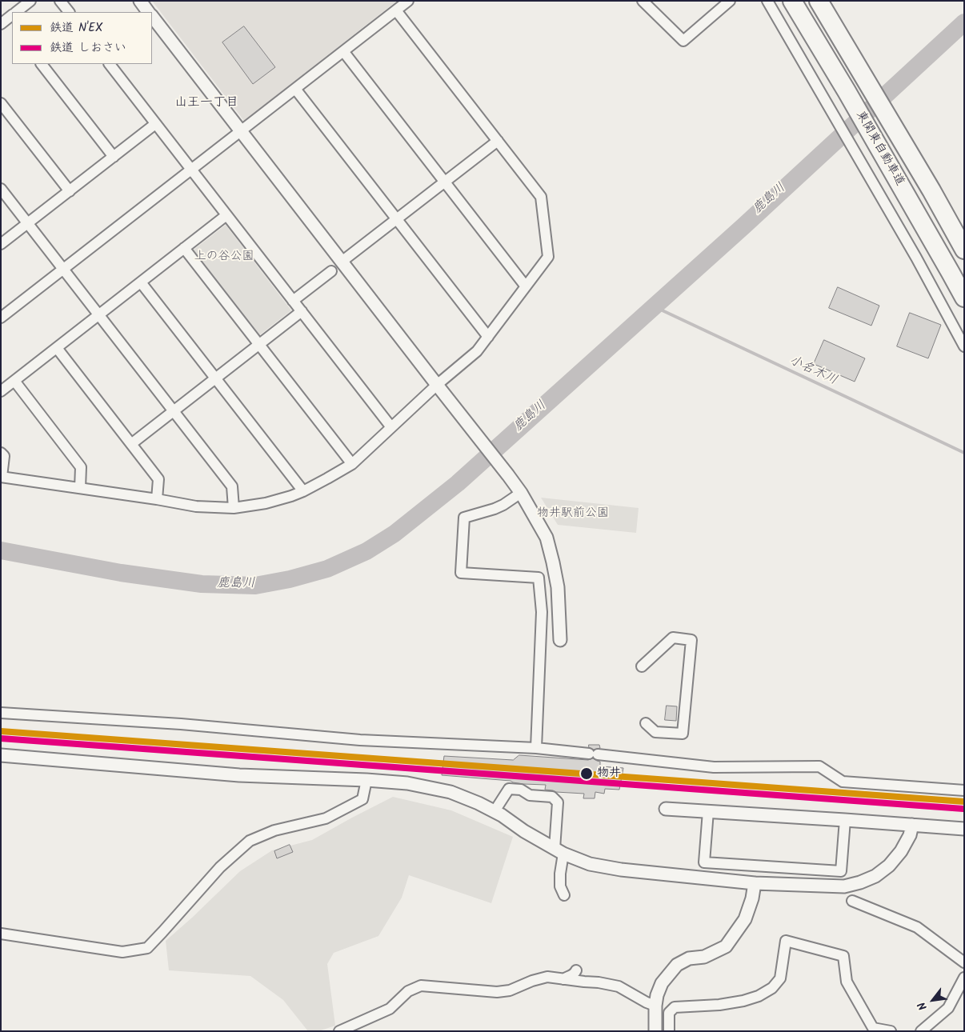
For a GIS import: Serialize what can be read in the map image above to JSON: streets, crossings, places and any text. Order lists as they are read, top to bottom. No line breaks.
{"streets":{"highway":["東関東自動車道"]},"districts":["山王一丁目"],"water":["鹿島川","小名木川"],"parks":["上の谷公園","物井駅前公園"],"places":["物井"],"lines":["rail line N'EX","rail line しおさい"],"legend":["鉄道 N'EX","鉄道 しおさい"],"north":"bottom left"}
